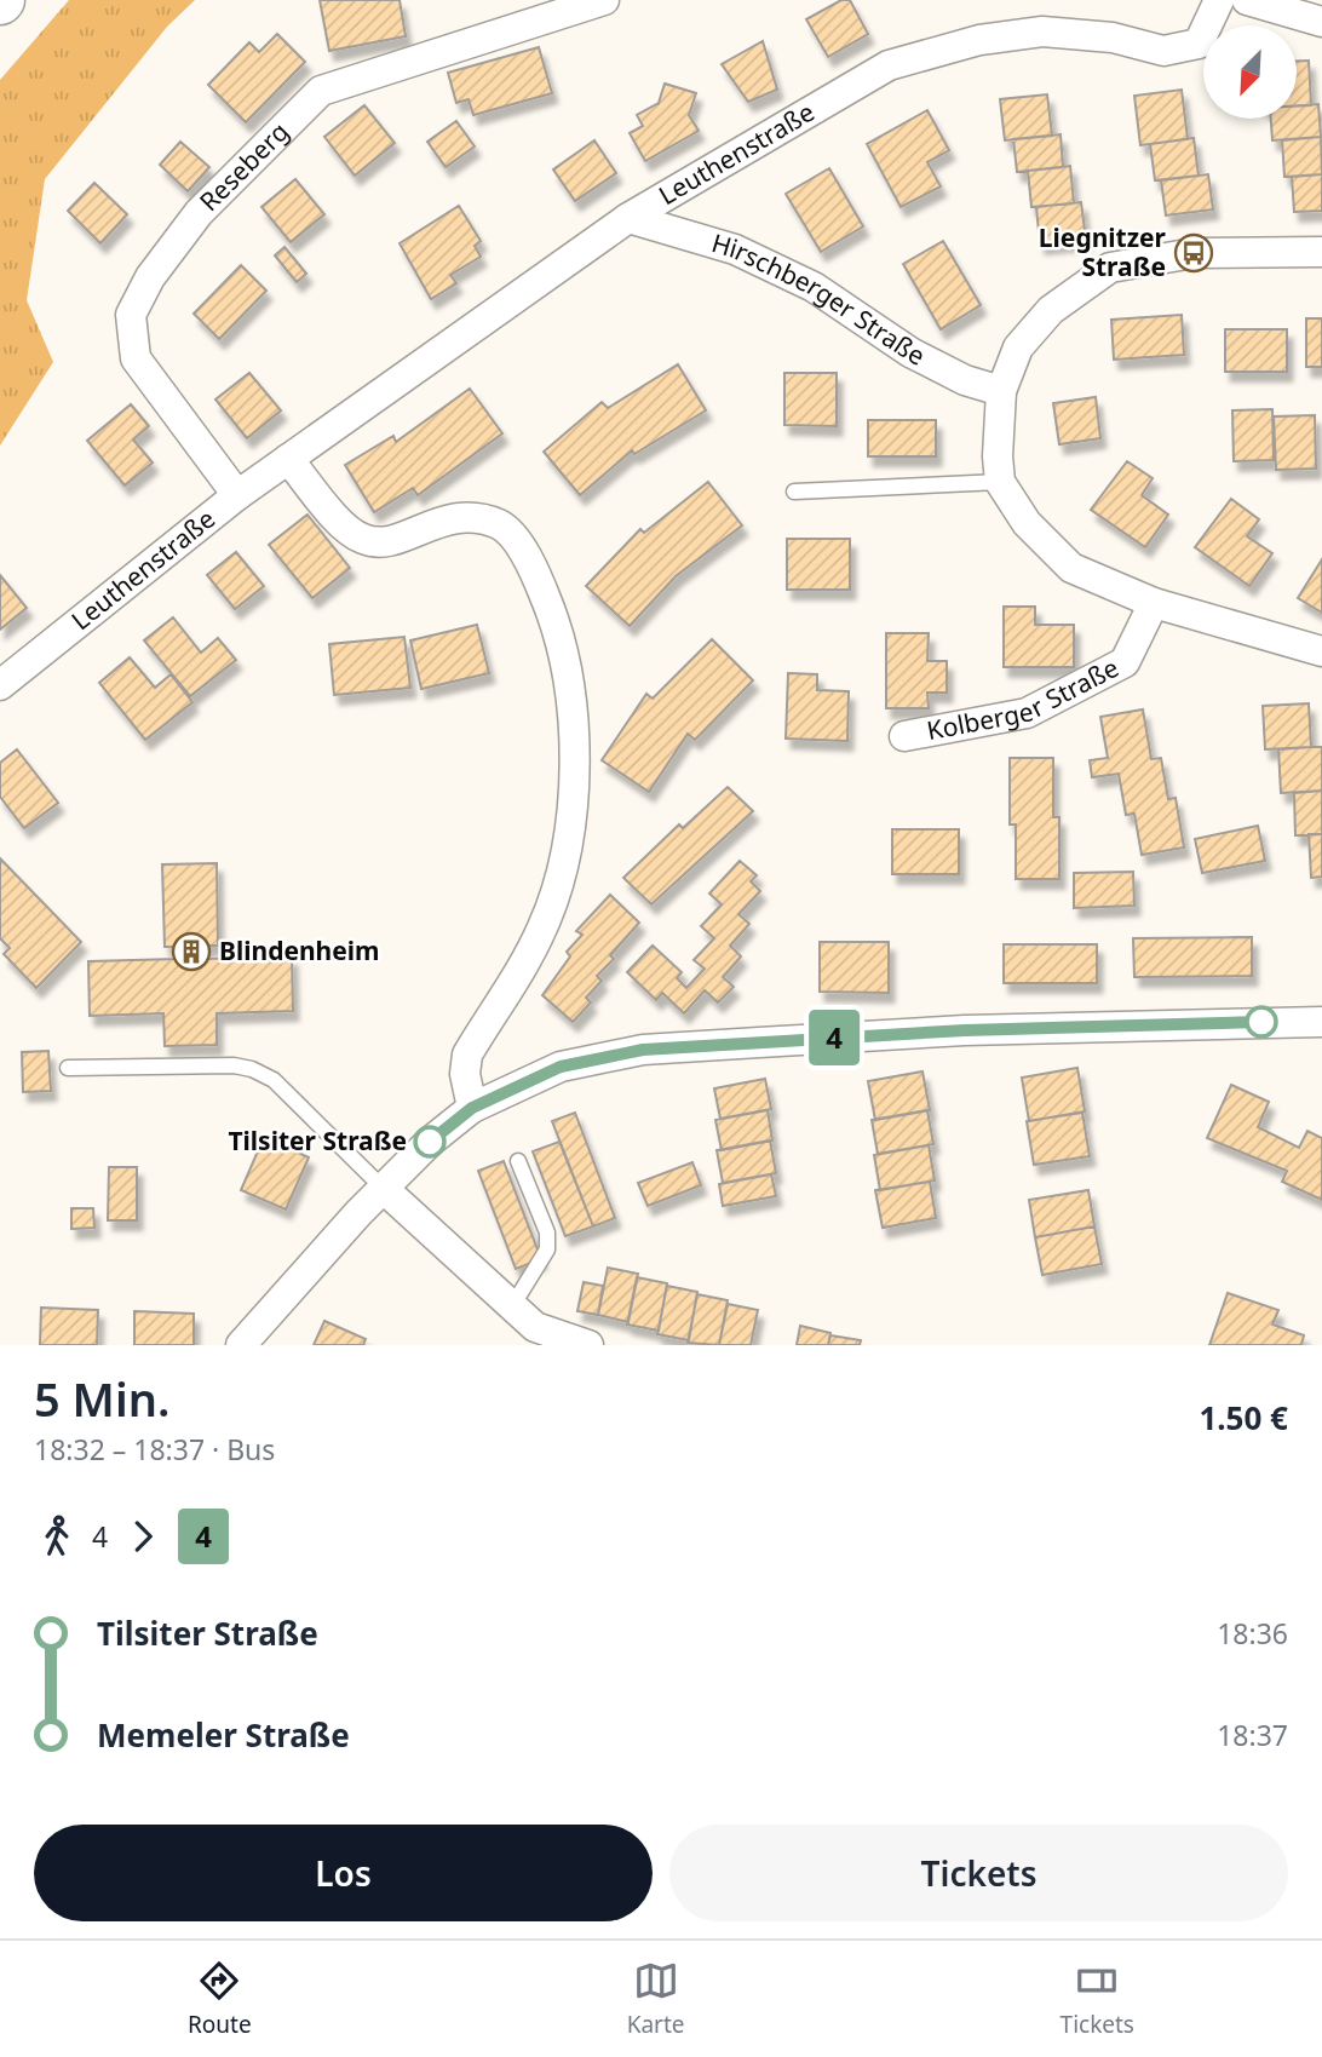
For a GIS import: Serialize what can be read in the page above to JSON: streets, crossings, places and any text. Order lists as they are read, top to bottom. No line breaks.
{"streets":{"street":["Leuthenstraße","Reseberg","Hirschberger Straße","Kolberger Straße"]},"crossings":[["Leuthenstraße","Reseberg"],["Leuthenstraße","Hirschberger Straße"]],"places":{"bus stop":["Liegnitzer Straße"],"building":["Blindenheim"],"other":["Tilsiter Straße"]},"lines":["bus line 4"],"north":"bottom left","page":{"on_map":"4","heading":["5 Min.","18:32 – 18:37 · Bus","1.50 €"],"legs":["4","4"],"list":[{"name":"Tilsiter Straße","value":"18:36"},{"name":"Memeler Straße","value":"18:37"}],"buttons":["Los","Tickets"],"tabs":["Route","Karte","Tickets"]}}
